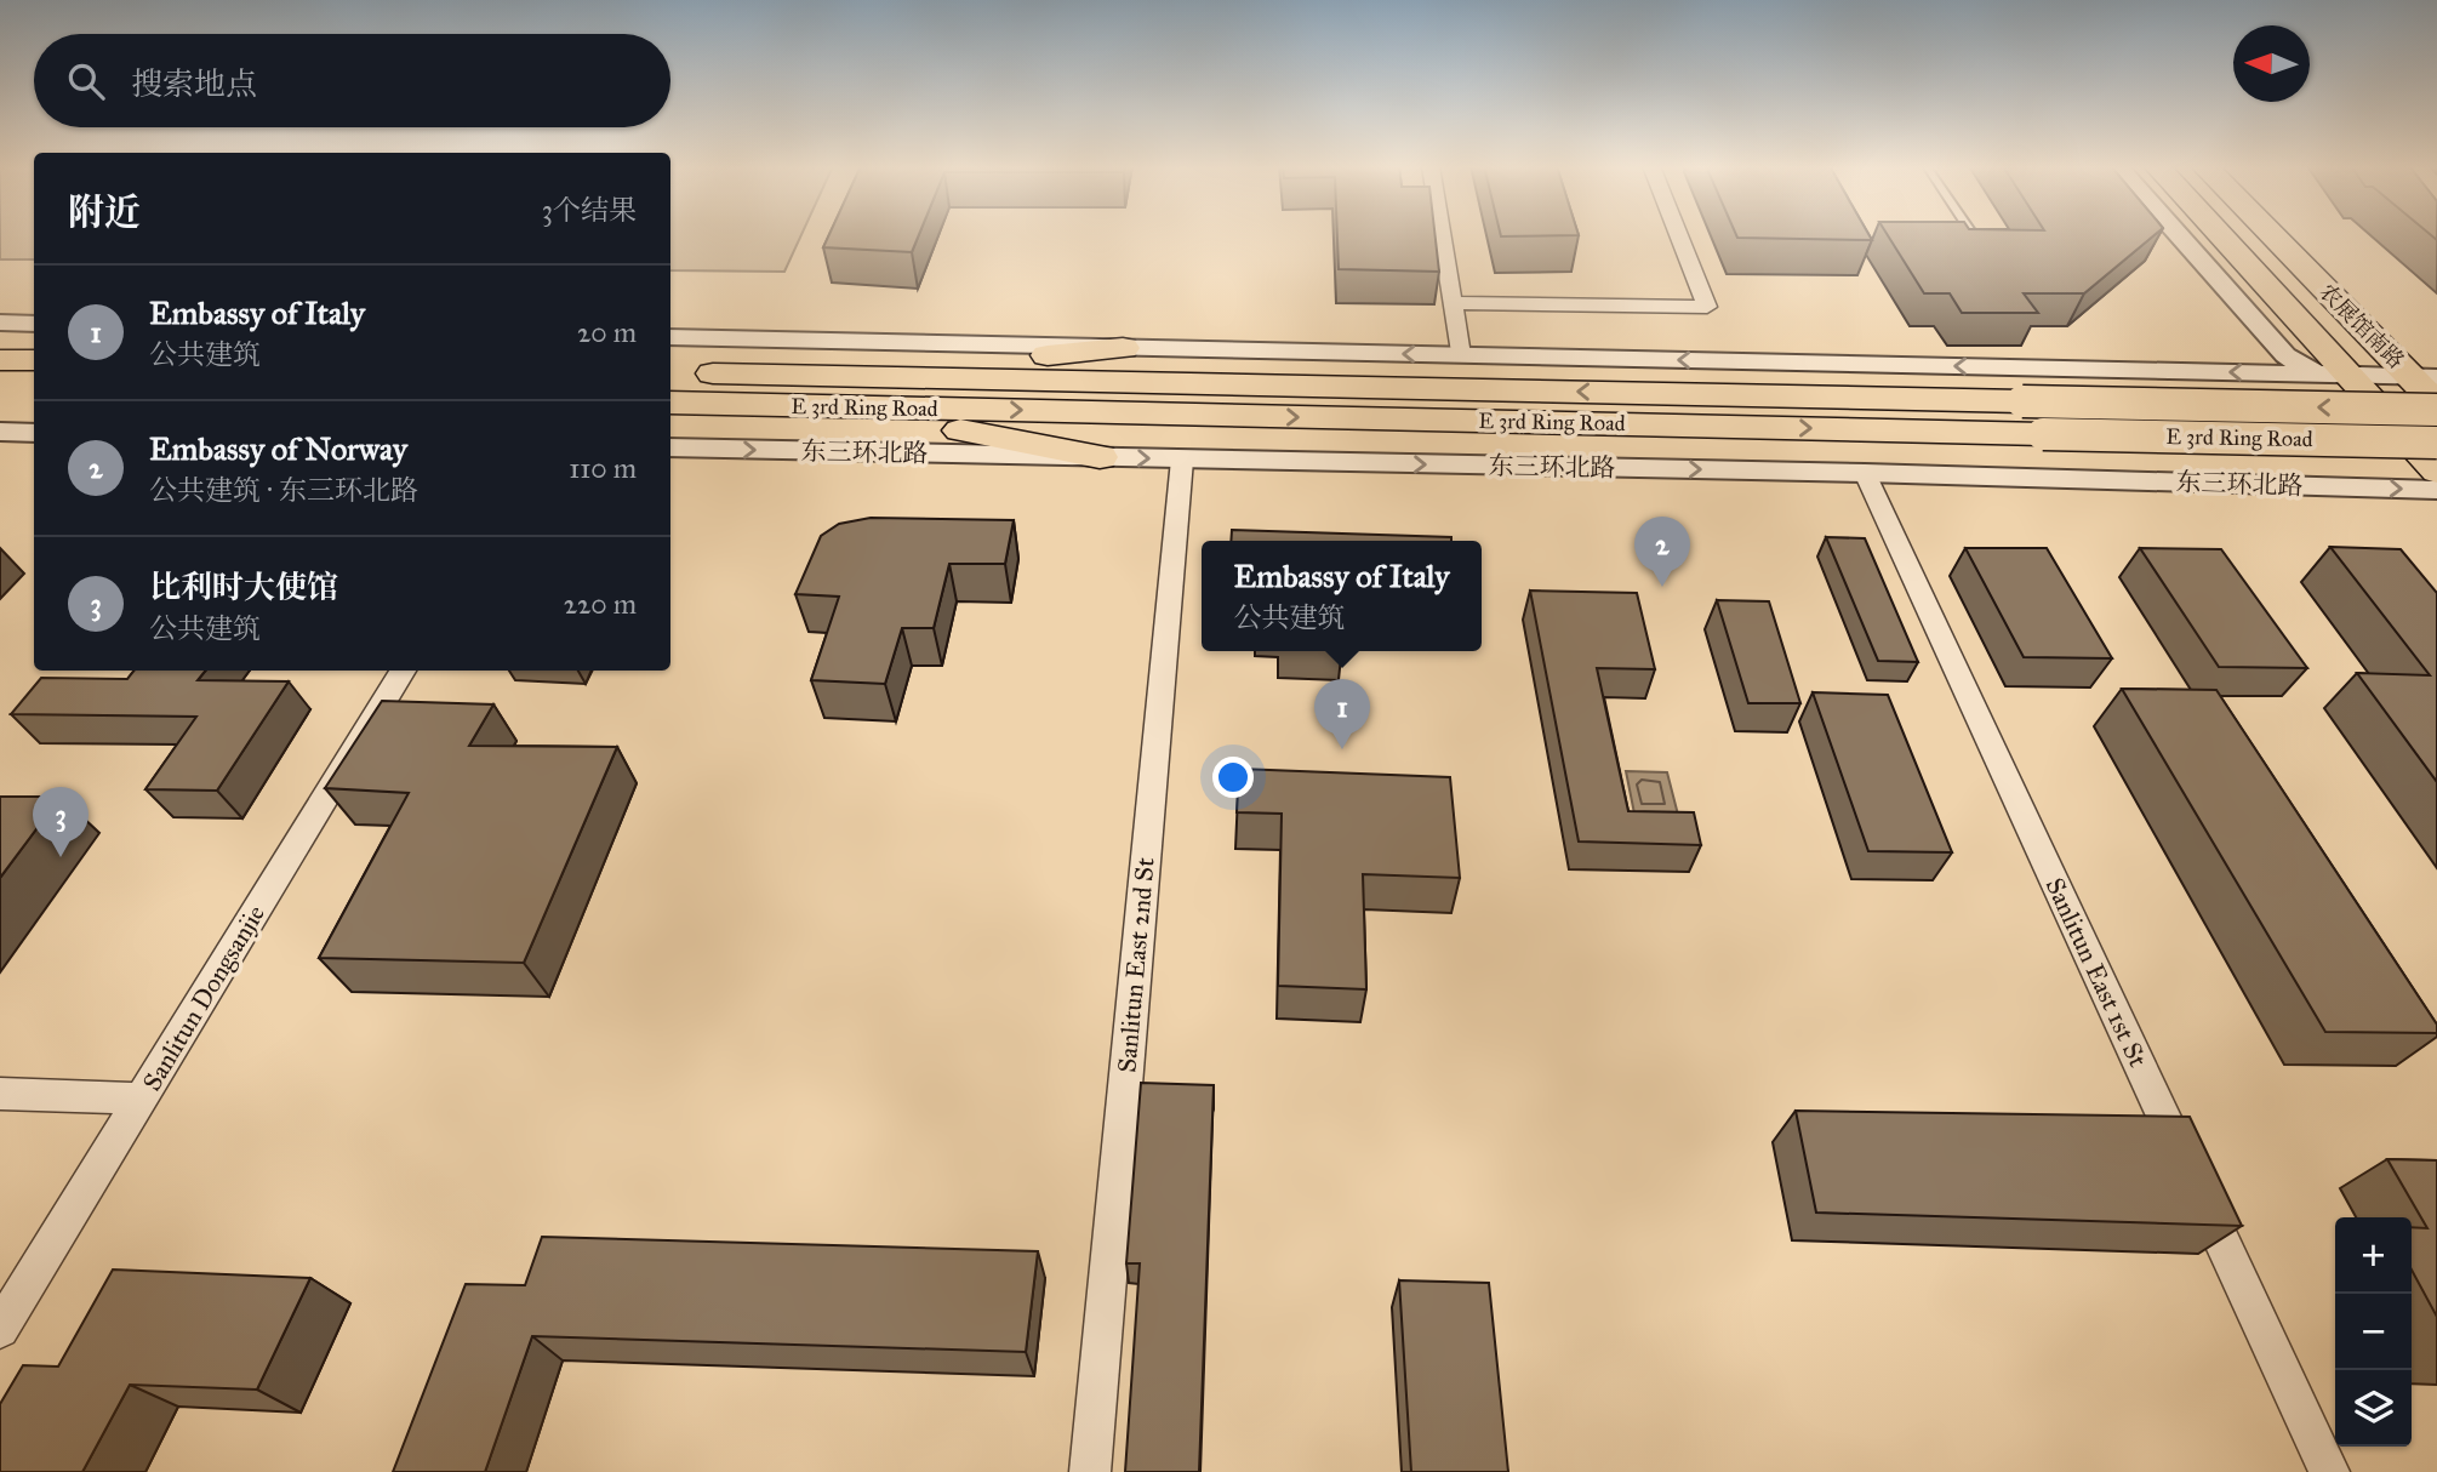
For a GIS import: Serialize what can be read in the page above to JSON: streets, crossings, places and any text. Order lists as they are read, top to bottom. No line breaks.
{"streets":{"highway":["E 3rd Ring Road"],"main road":["农展馆南路"],"street":["东三环北路","Sanlitun East 2nd St","Sanlitun East 1st St","Sanlitun Dongsanjie"]},"crossings":[["农展馆南路","E 3rd Ring Road"],["东三环北路","Sanlitun East 2nd St"],["东三环北路","Sanlitun East 1st St"]],"north":"left","page":{"search":"搜索地点","heading":["附近","3个结果"],"list":[{"mark":"1","name":"Embassy of Italy","note":"公共建筑","value":"20 m"},{"mark":"2","name":"Embassy of Norway","note":"公共建筑 · 东三环北路","value":"110 m"},{"mark":"3","name":"比利时大使馆","note":"公共建筑","value":"220 m"}],"pins":["2","1","3"],"popup":["Embassy of Italy","公共建筑"],"map_buttons":["+","−"]}}
